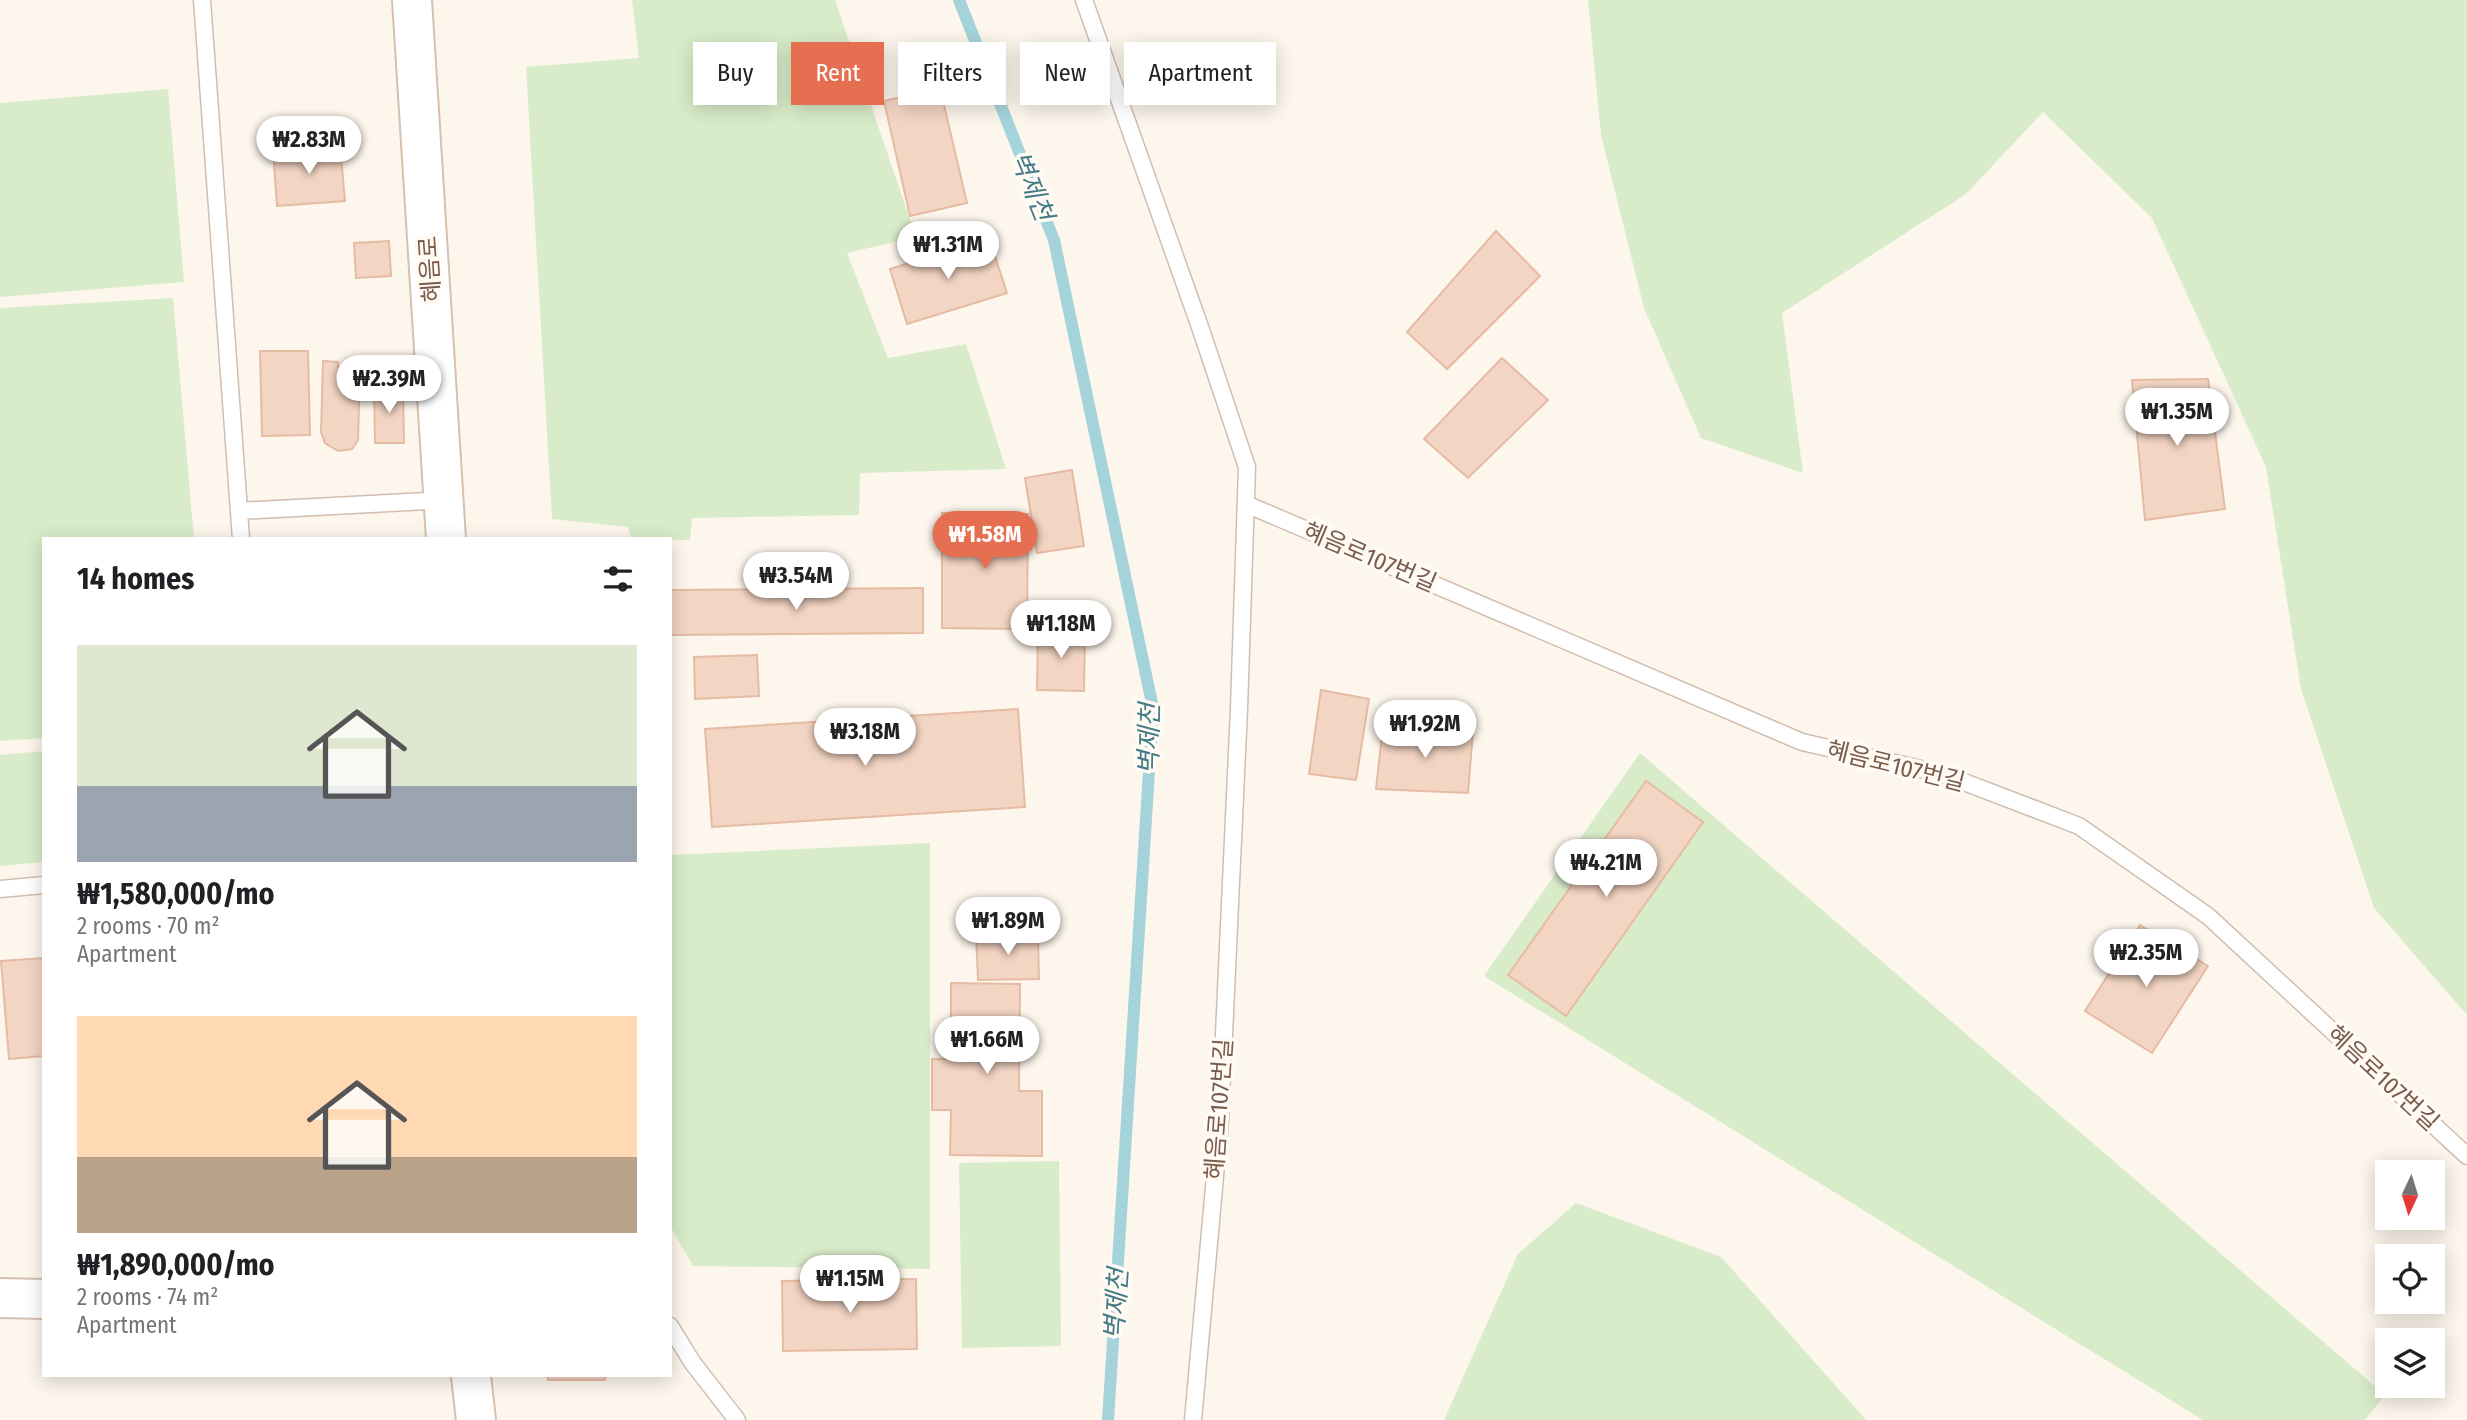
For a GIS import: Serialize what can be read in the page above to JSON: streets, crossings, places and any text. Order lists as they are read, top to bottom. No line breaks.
{"streets":{"main road":["혜음로"],"lane":["혜음로107번길"]},"water":["벽제천"],"north":"bottom","page":{"chip":["Buy","Rent","Filters","New","Apartment"],"price":["₩2.83M","₩1.31M","₩2.39M","₩1.35M","₩1.58M","₩3.54M","₩1.18M","₩1.92M","₩3.18M","₩4.21M","₩1.89M","₩2.35M","₩1.66M","₩1.15M"],"heading":"14 homes","list":[{"name":"₩1,580,000/mo","note":"2 rooms · 70 m² · Apartment"},{"name":"₩1,890,000/mo","note":"2 rooms · 74 m² · Apartment"}]}}
